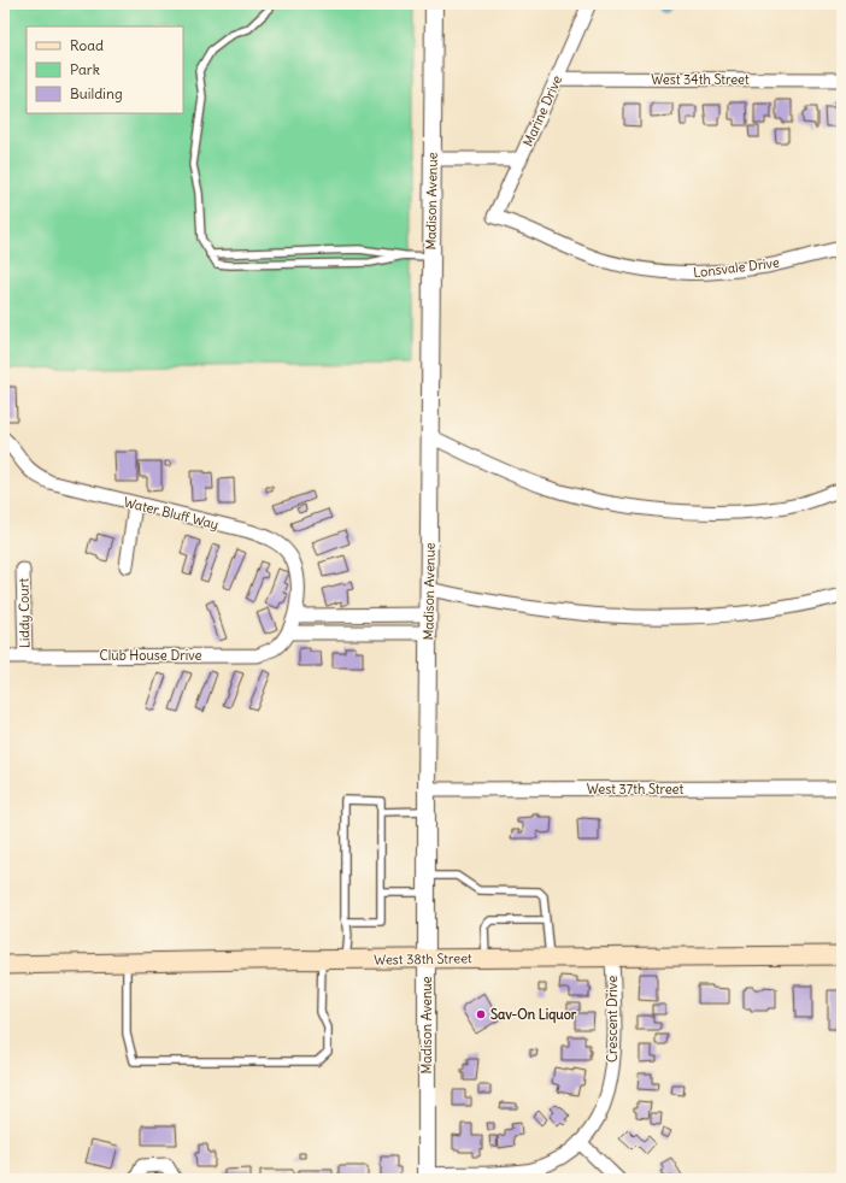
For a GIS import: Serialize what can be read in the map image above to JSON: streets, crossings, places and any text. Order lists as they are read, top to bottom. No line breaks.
{"streets":{"main road":["West 38th Street"],"street":["West 34th Street","Marine Drive","Madison Avenue","Lonsvale Drive","Water Bluff Way","Liddy Court","Club House Drive","West 37th Street","Crescent Drive"]},"crossings":[["West 34th Street","Marine Drive"],["Marine Drive","Lonsvale Drive"],["Madison Avenue","West 37th Street"],["Madison Avenue","West 38th Street"],["Madison Avenue","Crescent Drive"],["Water Bluff Way","Club House Drive"],["Liddy Court","Club House Drive"],["West 38th Street","Crescent Drive"]],"places":["Sav-On Liquor"],"legend":["Road","Park","Building"]}
